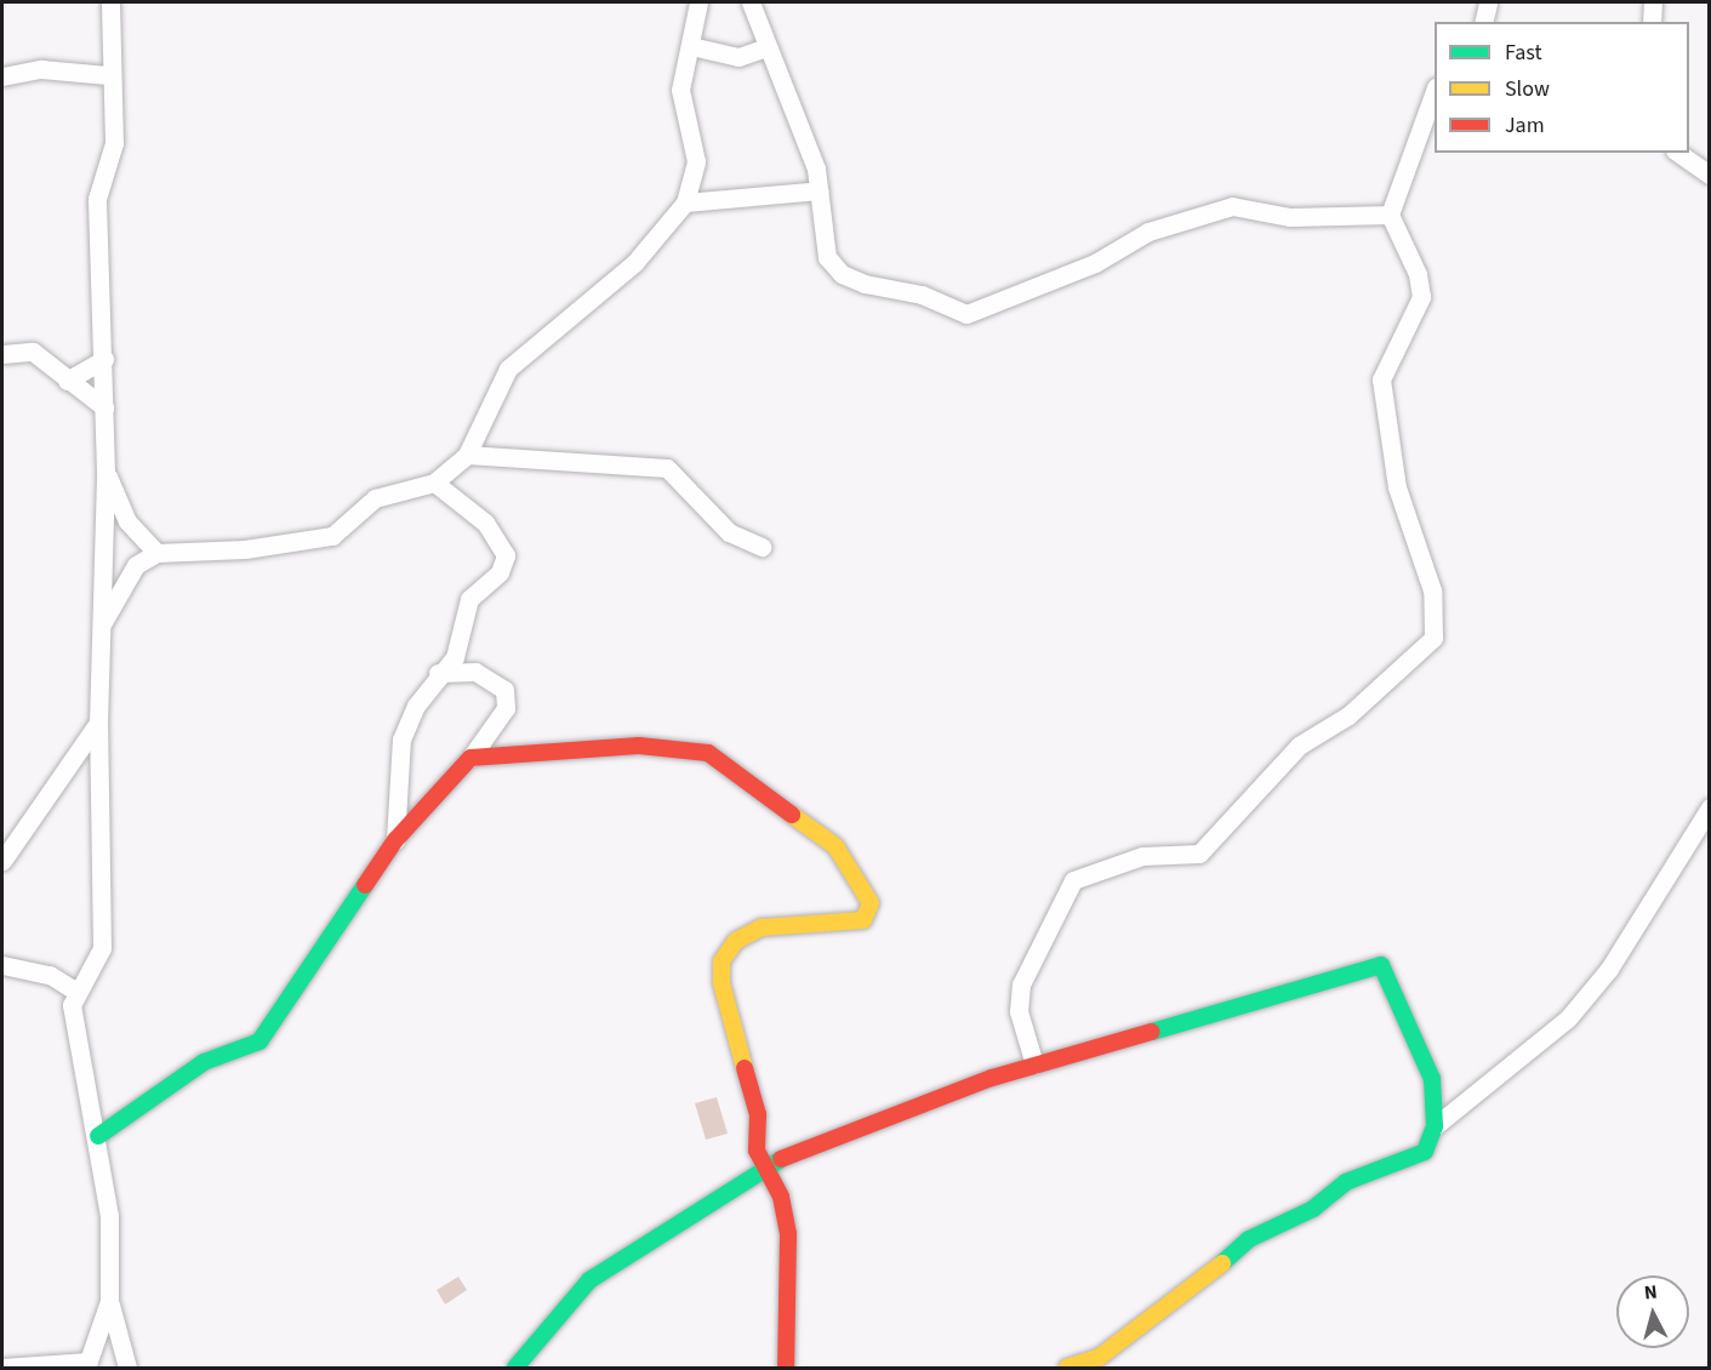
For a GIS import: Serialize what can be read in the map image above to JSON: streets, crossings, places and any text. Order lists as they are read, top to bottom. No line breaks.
{"legend":["Fast","Slow","Jam"],"north":"top"}
